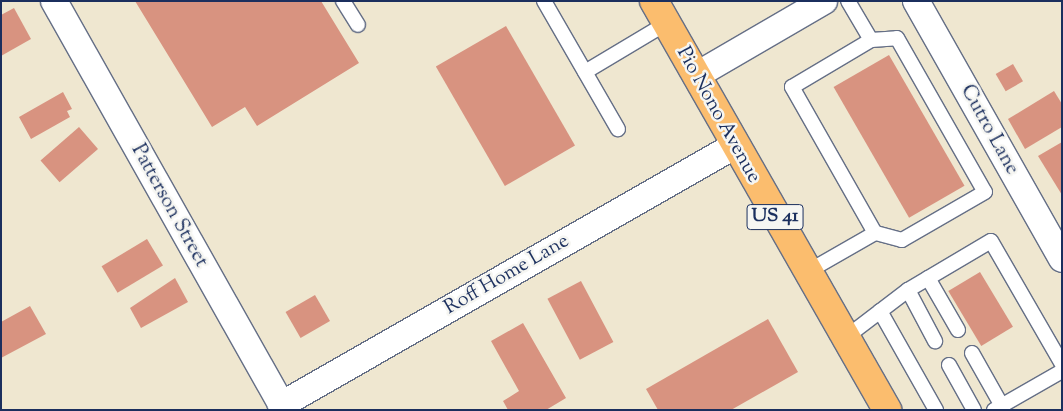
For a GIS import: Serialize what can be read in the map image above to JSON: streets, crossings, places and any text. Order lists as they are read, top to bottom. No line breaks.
{"streets":{"main road":["Pio Nono Avenue","US 41"],"street":["Cutro Lane","Patterson Street","Roff Home Lane"]},"crossings":[["Pio Nono Avenue","Roff Home Lane"],["Patterson Street","Roff Home Lane"]]}
